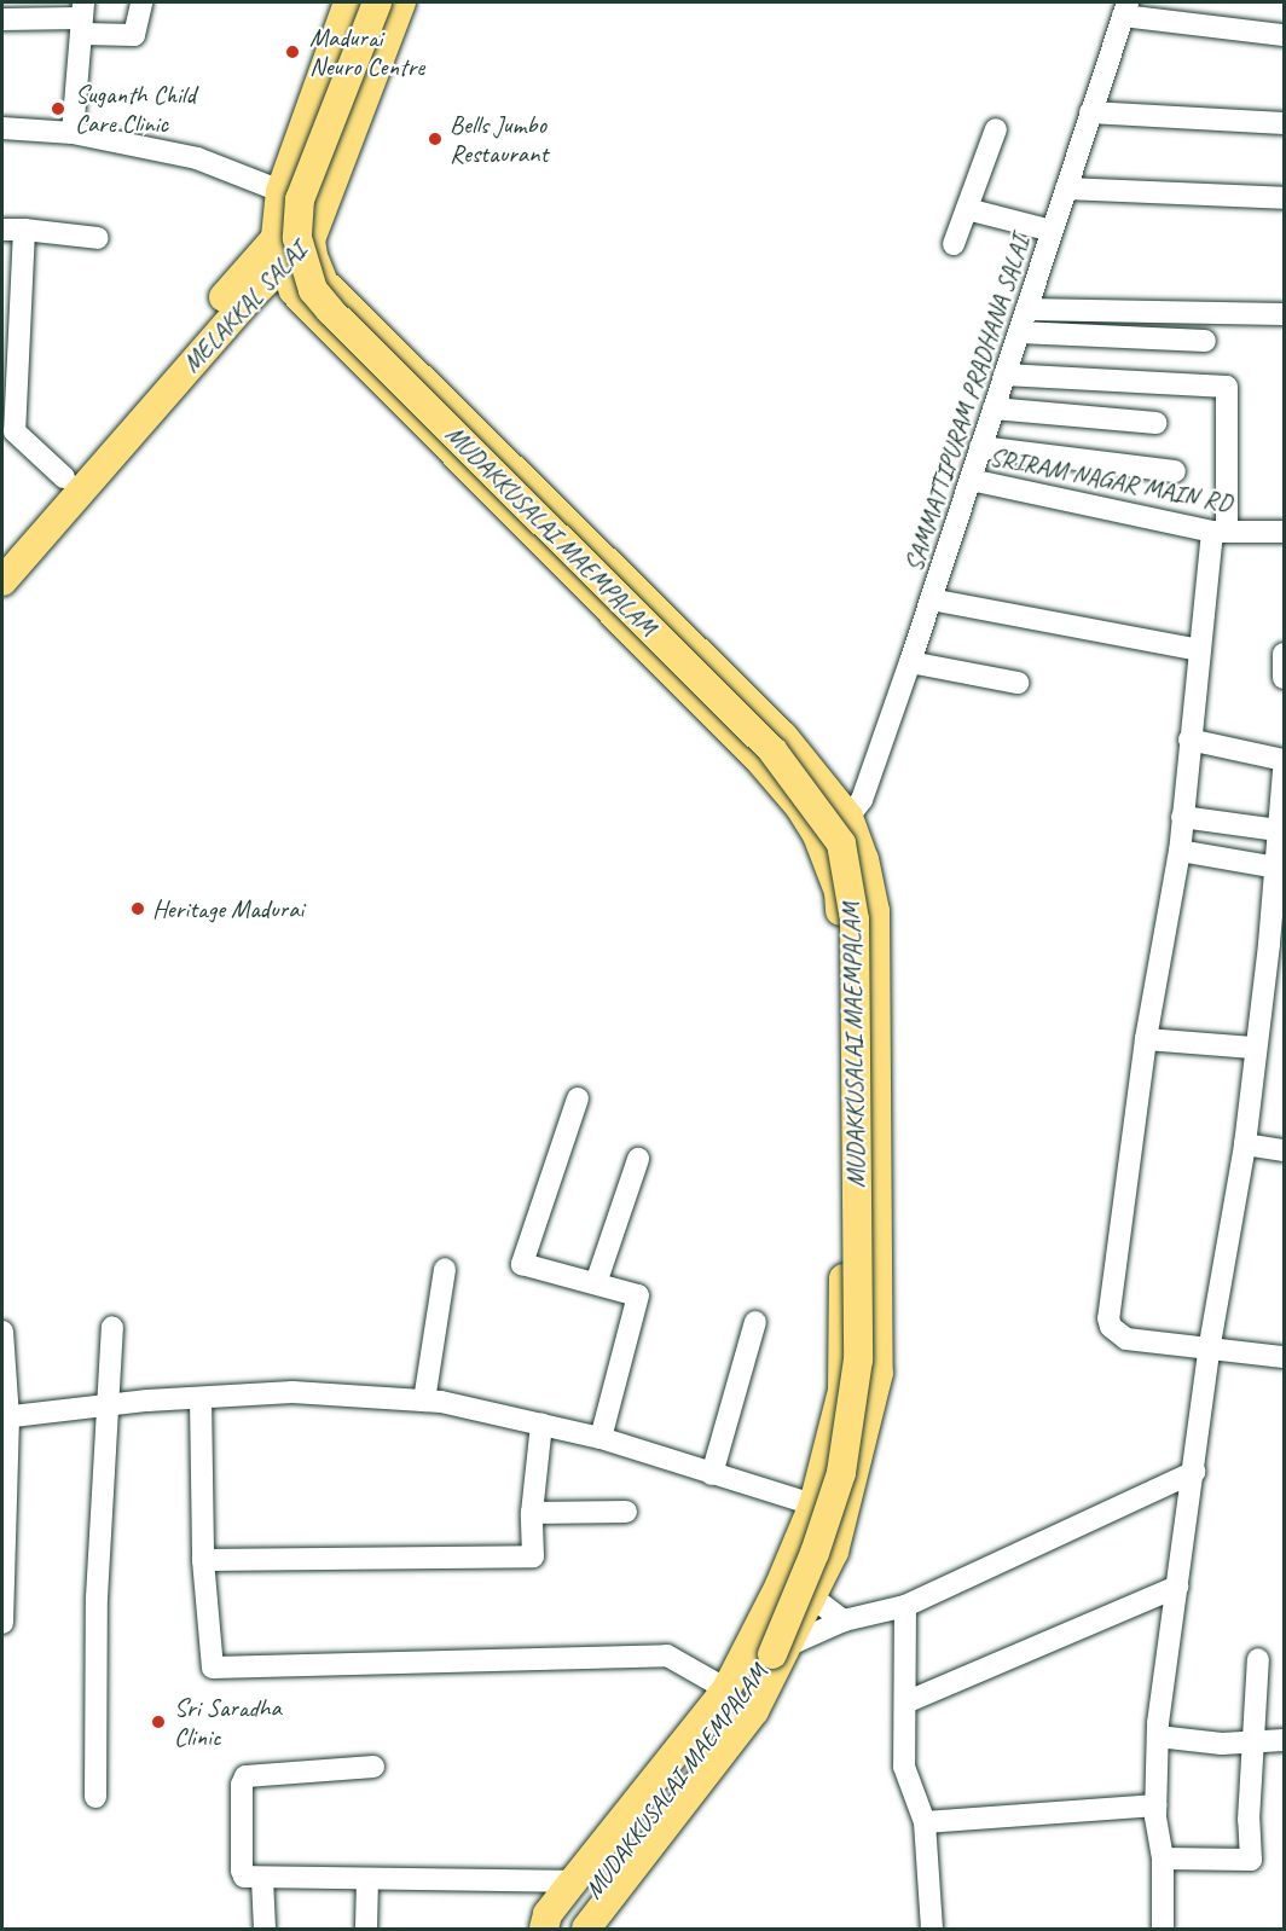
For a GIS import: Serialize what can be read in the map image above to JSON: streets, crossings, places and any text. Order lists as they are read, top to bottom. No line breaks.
{"streets":{"main road":["MELAKKAL SALAI","MUDAKKUSALAI MAEMPALAM"],"street":["SAMMATTIPURAM PRADHANA SALAI","SRIRAM NAGAR MAIN RD"]},"crossings":[["SAMMATTIPURAM PRADHANA SALAI","SRIRAM NAGAR MAIN RD"]],"places":["Madurai Neuro Centre","Suganth Child Care Clinic","Bells Jumbo Restaurant","Heritage Madurai","Sri Saradha Clinic"]}
